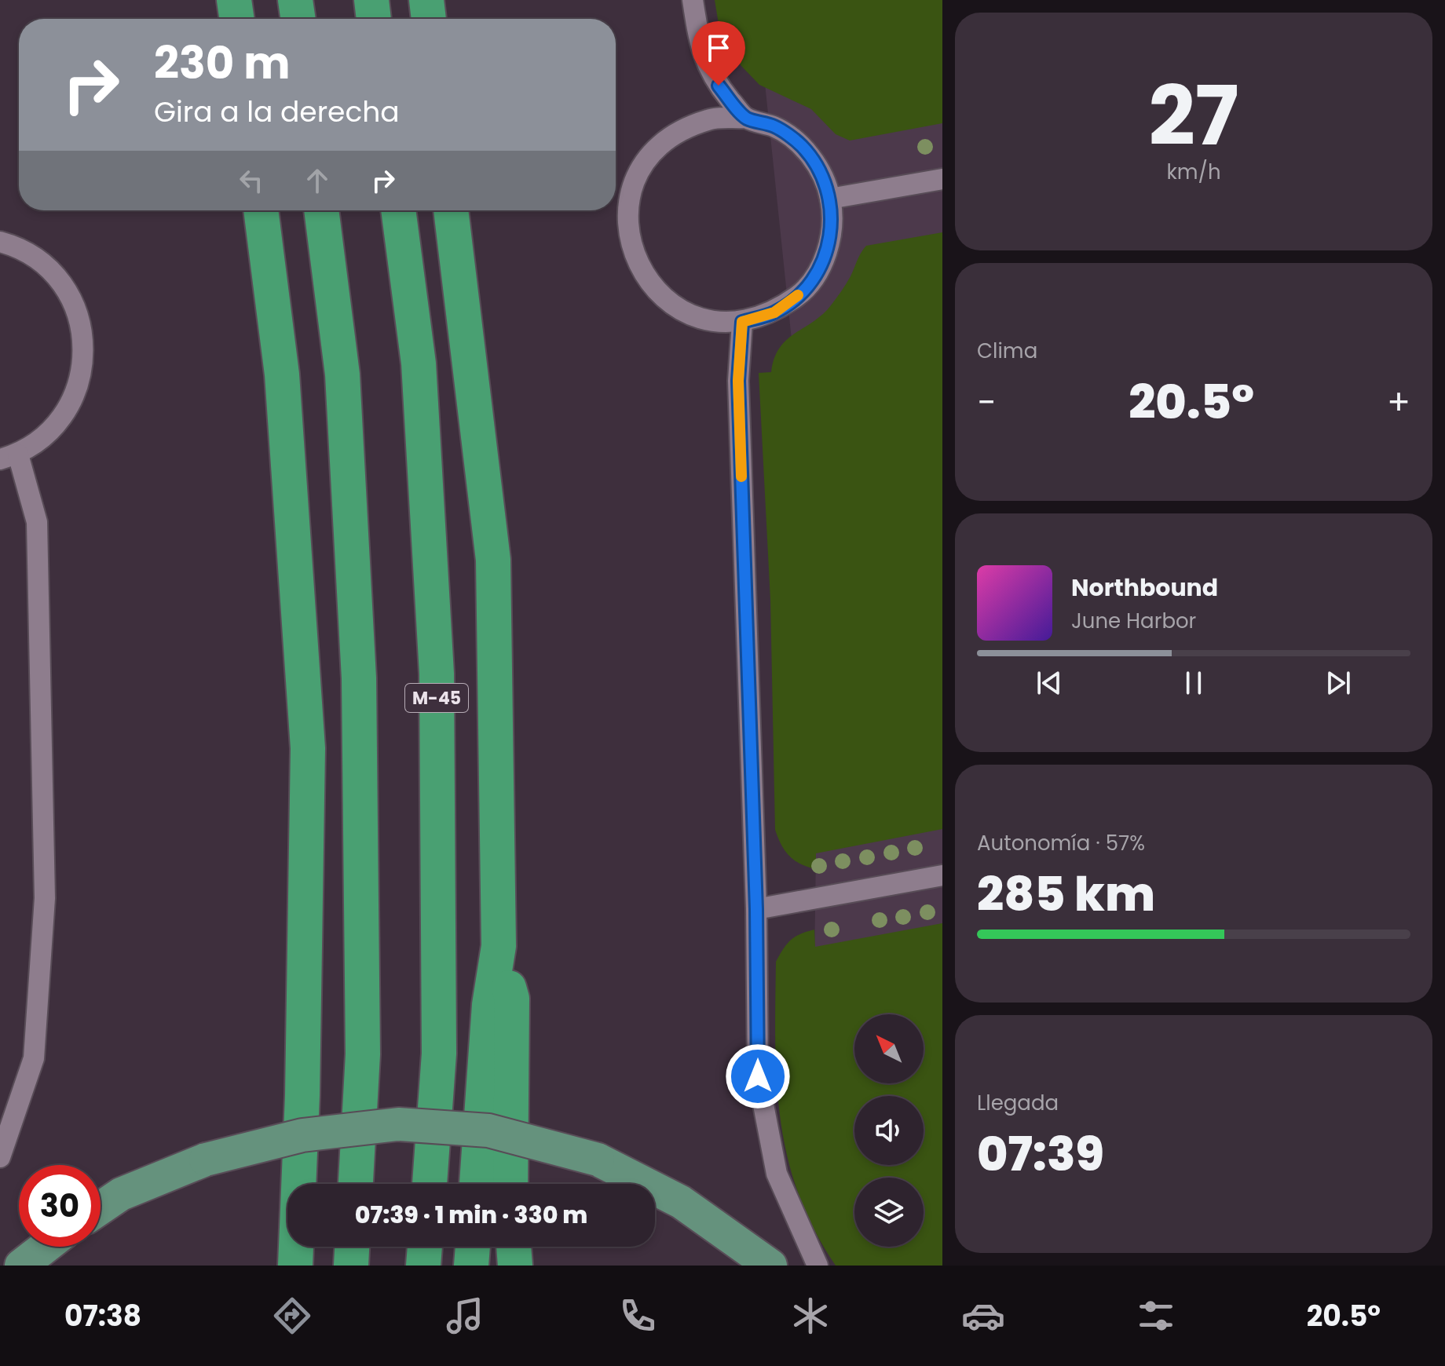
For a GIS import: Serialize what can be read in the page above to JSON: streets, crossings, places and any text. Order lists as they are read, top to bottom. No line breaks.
{"streets":{"highway":["M-45"]},"north":"top left","page":{"tile":[["27","km/h"],"Clima",["Autonomía · 57%","285 km"],["Llegada","07:39"]],"turn":["230 m","Gira a la derecha"],"heat":["−","20.5°","+"],"song":["Northbound","June Harbor"],"limit":"30","trip":"07:39 · 1 min · 330 m","tabs":["07:38","20.5°"]}}
